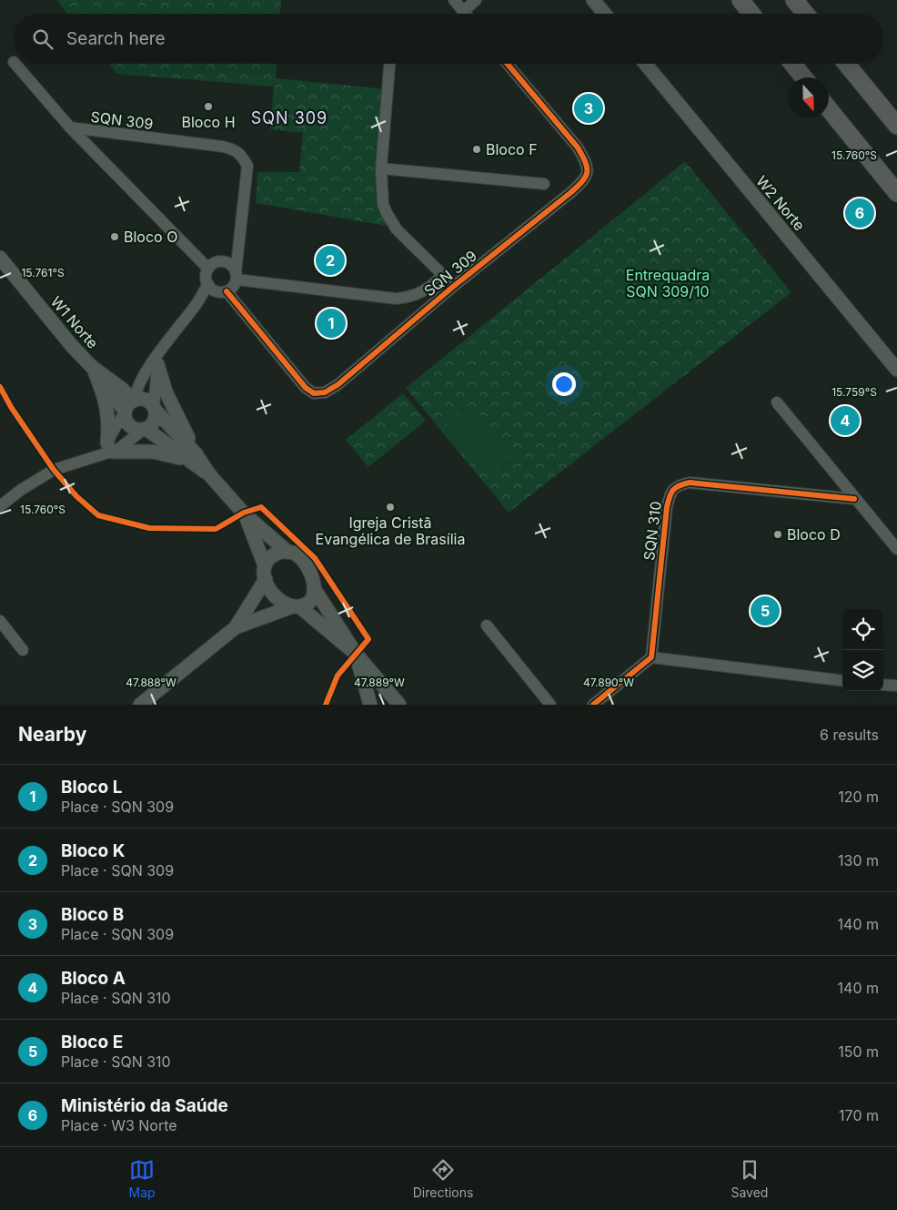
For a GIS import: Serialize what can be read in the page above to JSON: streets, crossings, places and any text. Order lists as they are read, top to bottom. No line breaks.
{"streets":{"street":["SQN 309","W2 Norte","W1 Norte","SQN 310"]},"districts":["SQN 309"],"parks":["Entrequadra SQN 309/10"],"places":["Bloco H","Bloco F","Bloco O","Igreja Cristã Evangélica de Brasília","Bloco D"],"north":"bottom","page":{"search":"Search here","pins":["3","6","2","1","4","5"],"heading":["Nearby","6 results"],"list":[{"mark":"1","name":"Bloco L","note":"Place · SQN 309","value":"120 m"},{"mark":"2","name":"Bloco K","note":"Place · SQN 309","value":"130 m"},{"mark":"3","name":"Bloco B","note":"Place · SQN 309","value":"140 m"},{"mark":"4","name":"Bloco A","note":"Place · SQN 310","value":"140 m"},{"mark":"5","name":"Bloco E","note":"Place · SQN 310","value":"150 m"},{"mark":"6","name":"Ministério da Saúde","note":"Place · W3 Norte","value":"170 m"}],"nav":["Map","Directions","Saved"]},"coordinates":["15.760°S","15.761°S","15.759°S","47.888°W","47.889°W","47.890°W"]}
